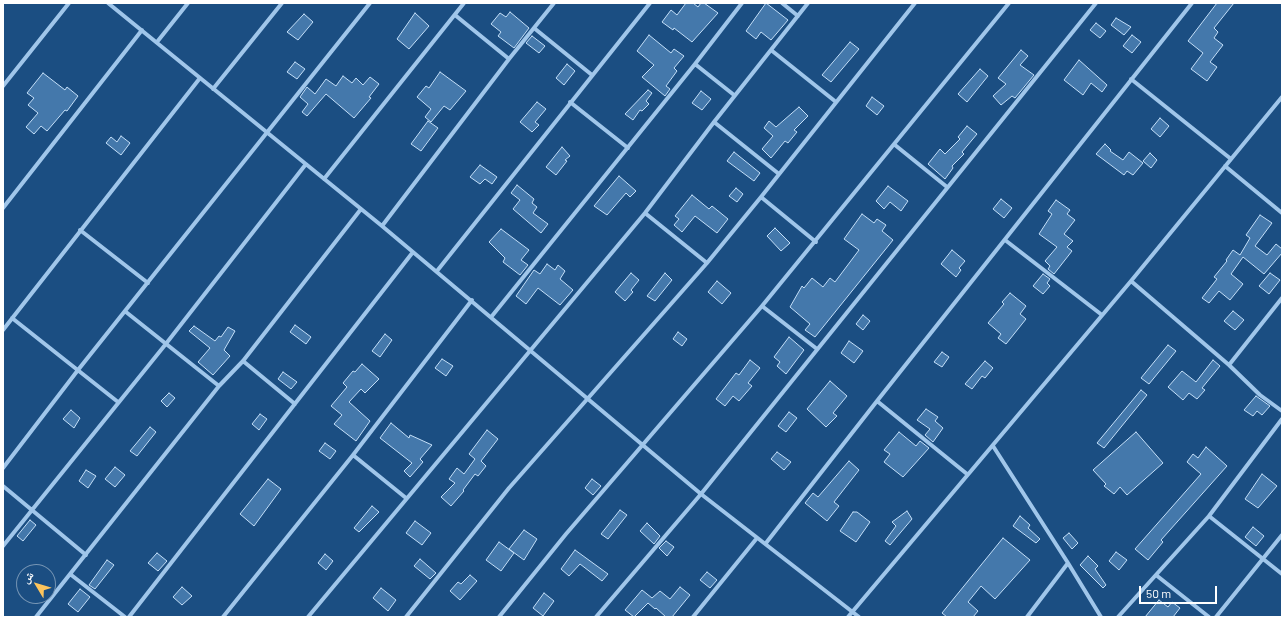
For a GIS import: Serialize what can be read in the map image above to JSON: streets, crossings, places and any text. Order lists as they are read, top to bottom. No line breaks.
{"scale_bar":"50 m","north":"top left"}
